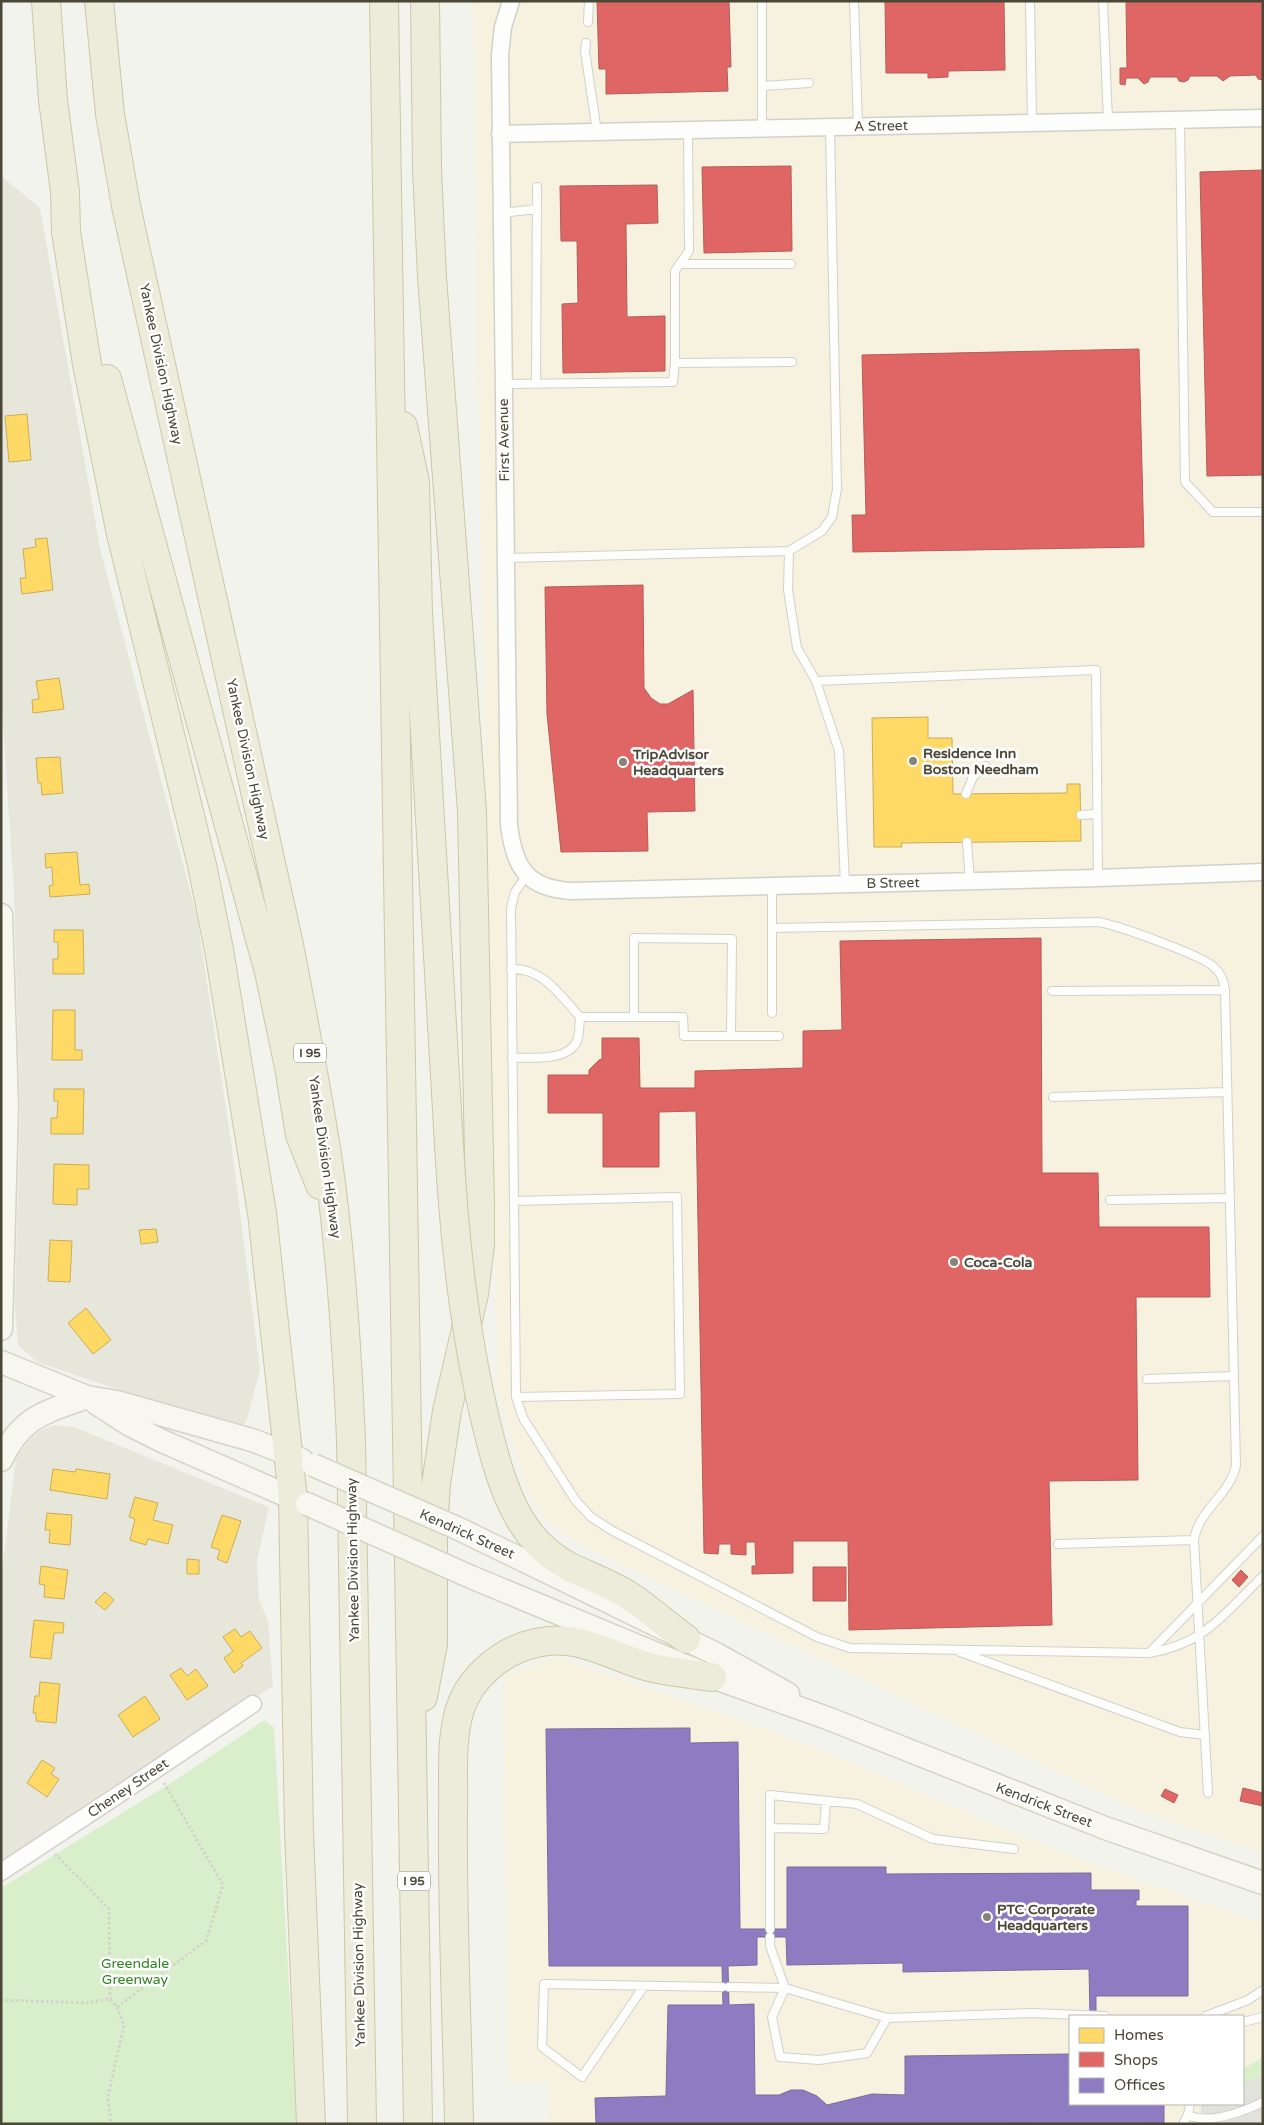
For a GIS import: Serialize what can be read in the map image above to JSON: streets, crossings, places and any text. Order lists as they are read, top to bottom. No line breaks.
{"streets":{"highway":["Yankee Division Highway","I 95"],"main road":["Kendrick Street"],"street":["A Street","First Avenue","B Street","Cheney Street"]},"crossings":[["A Street","First Avenue"],["First Avenue","B Street"]],"parks":["Greendale Greenway"],"places":["Residence Inn Boston Needham","TripAdvisor Headquarters","Coca-Cola","PTC Corporate Headquarters"],"legend":["Homes","Shops","Offices"]}
